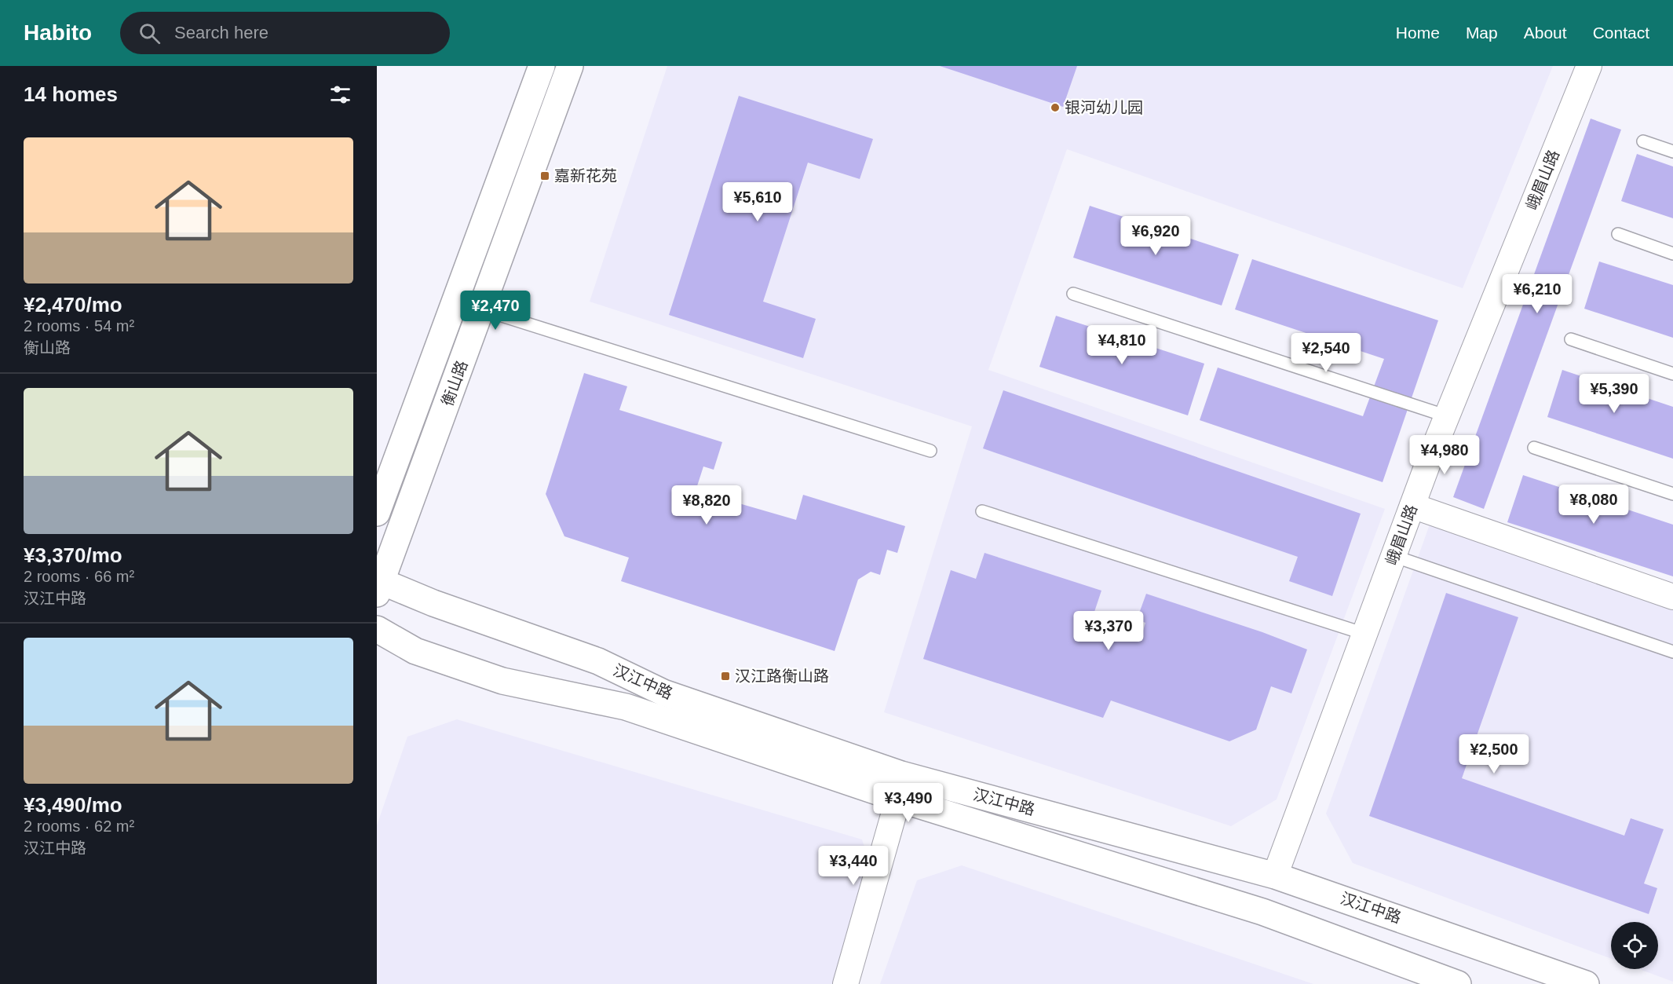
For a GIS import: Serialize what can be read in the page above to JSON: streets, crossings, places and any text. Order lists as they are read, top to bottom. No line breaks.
{"streets":{"main road":["衡山路","汉江中路"],"street":["峨眉山路"]},"crossings":[["峨眉山路","汉江中路"],["衡山路","汉江中路"]],"places":{"other":["银河幼儿园"],"transit":["嘉新花苑","汉江路衡山路"]},"page":{"header":"Habito","search":"Search here","nav":["Home","Map","About","Contact"],"heading":"14 homes","list":[{"name":"¥2,470/mo","note":"2 rooms · 54 m² · 衡山路"},{"name":"¥3,370/mo","note":"2 rooms · 66 m² · 汉江中路"},{"name":"¥3,490/mo","note":"2 rooms · 62 m² · 汉江中路"}],"price":["¥5,610","¥6,920","¥6,210","¥2,470","¥4,810","¥2,540","¥5,390","¥4,980","¥8,080","¥8,820","¥3,370","¥2,500","¥3,490","¥3,440"]}}
